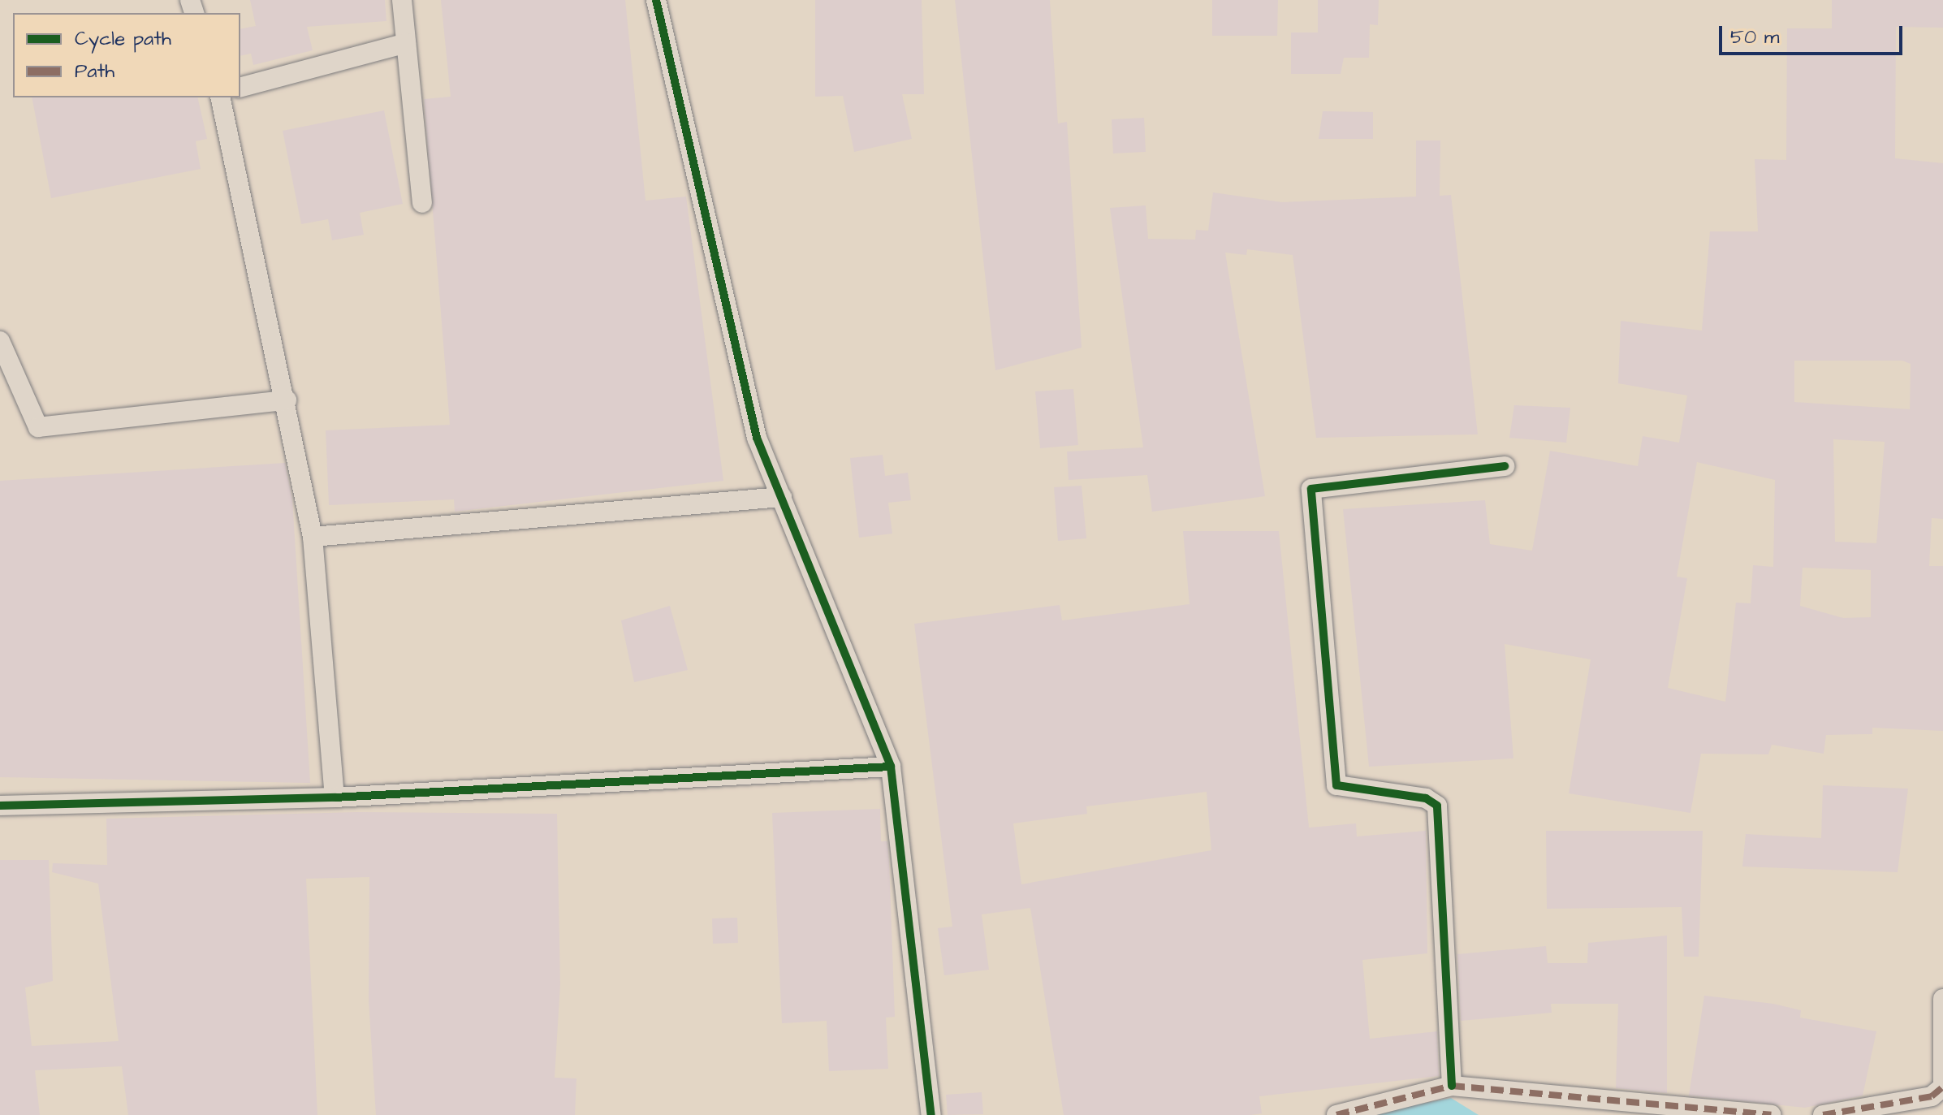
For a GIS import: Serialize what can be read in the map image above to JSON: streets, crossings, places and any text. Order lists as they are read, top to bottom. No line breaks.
{"legend":["Cycle path","Path"],"scale_bar":"50 m"}
